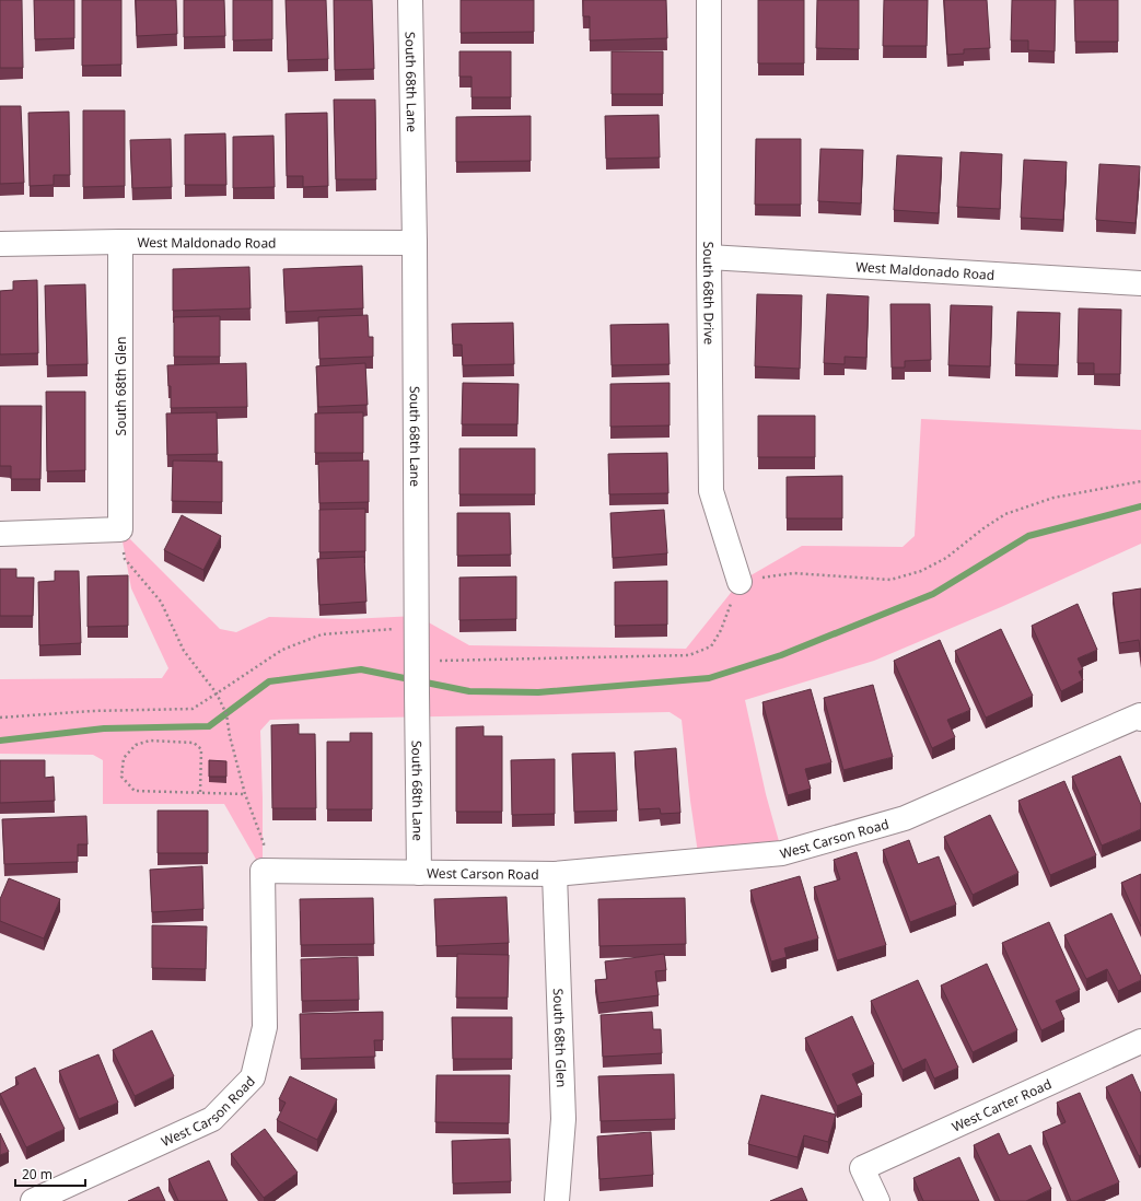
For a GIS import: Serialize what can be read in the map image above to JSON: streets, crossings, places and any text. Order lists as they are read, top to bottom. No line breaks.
{"streets":{"street":["South 68th Lane","West Maldonado Road","South 68th Drive","South 68th Glen","West Carson Road","West Carter Road"]},"crossings":[["South 68th Lane","West Maldonado Road"],["South 68th Lane","West Carson Road"],["West Maldonado Road","South 68th Drive"],["West Maldonado Road","South 68th Glen"],["South 68th Glen","West Carson Road"]],"scale_bar":"20 m"}
